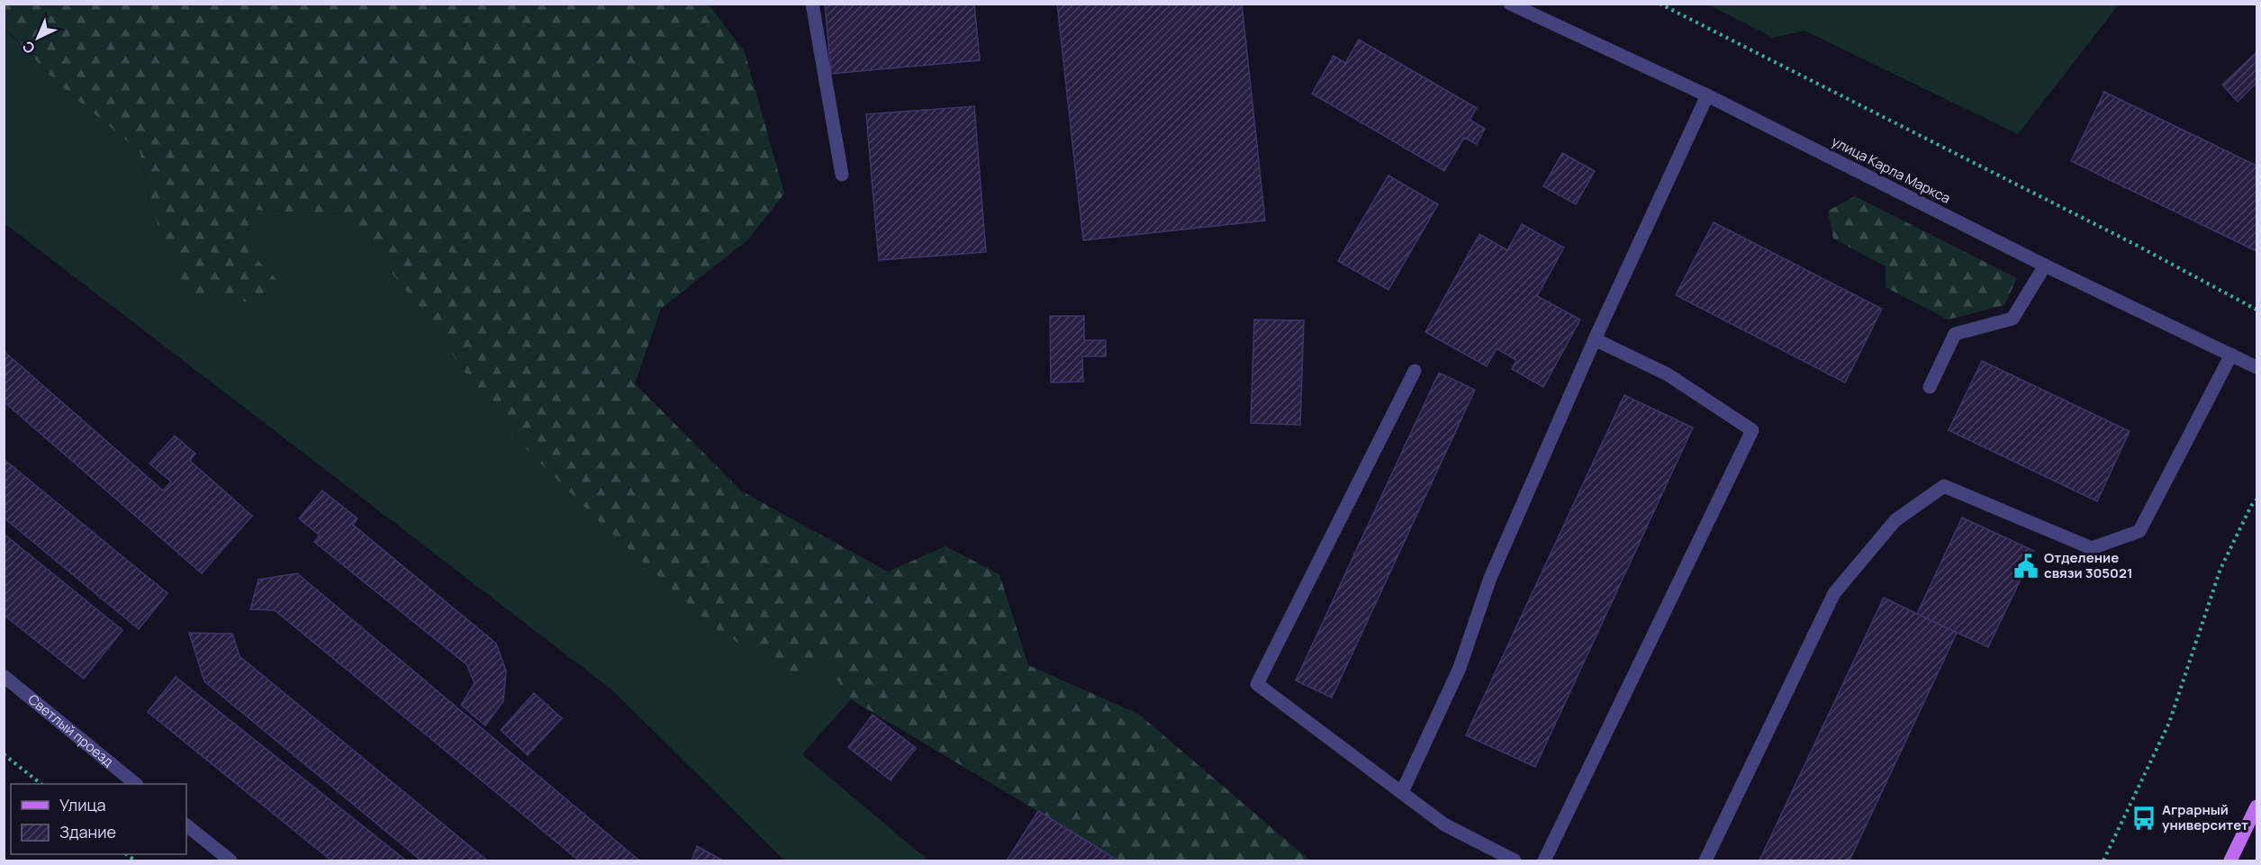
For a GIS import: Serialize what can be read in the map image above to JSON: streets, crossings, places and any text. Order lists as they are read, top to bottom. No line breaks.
{"streets":{"street":["улица Карла Маркса","Светлый проезд"]},"places":{"public building":["Отделение связи 305021"],"bus stop":["Аграрный университет"]},"legend":["Улица","Здание"],"north":"bottom left"}
